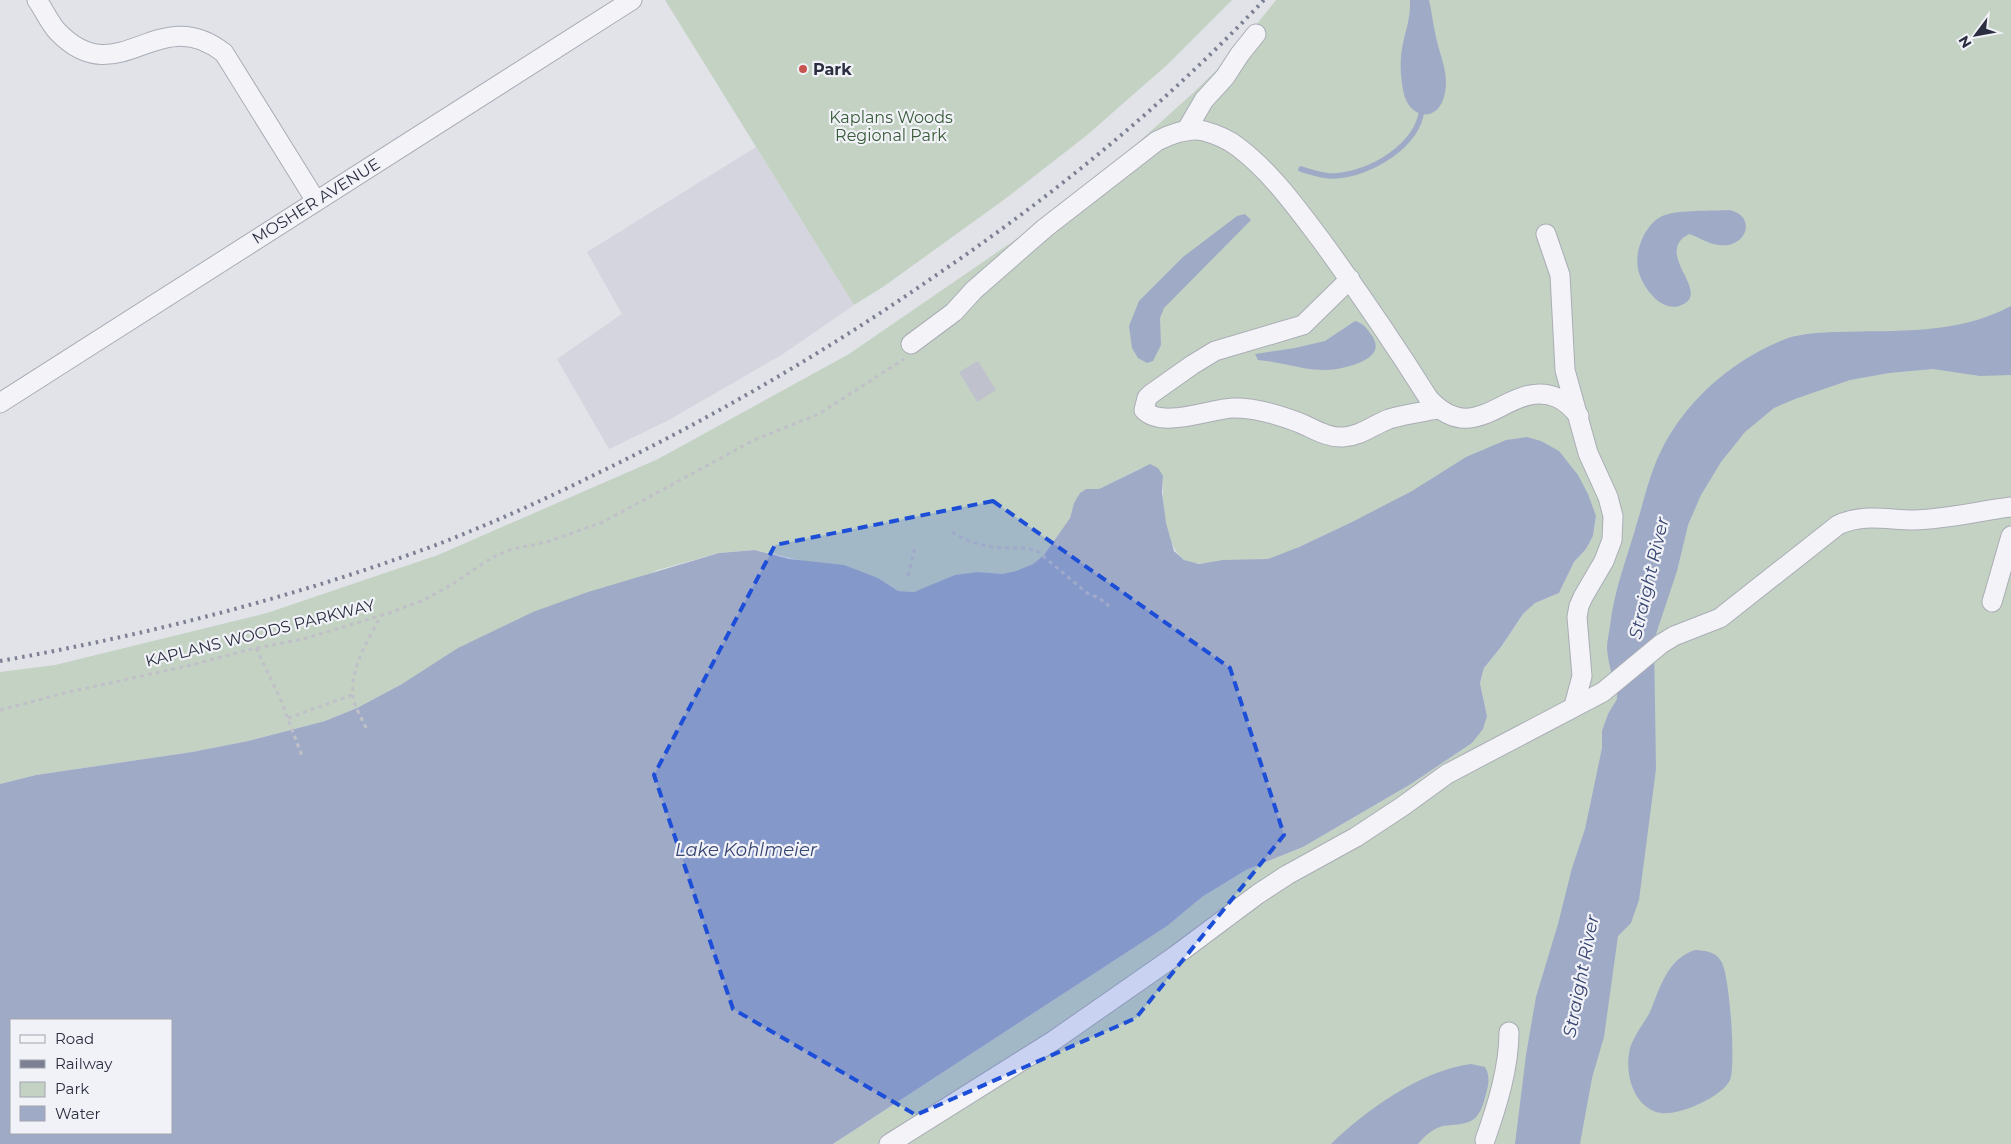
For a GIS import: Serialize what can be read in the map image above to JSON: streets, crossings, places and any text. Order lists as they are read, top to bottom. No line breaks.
{"streets":{"street":["MOSHER AVENUE"],"path":["KAPLANS WOODS PARKWAY"]},"water":["Straight River","Lake Kohlmeier"],"parks":["Kaplans Woods Regional Park"],"places":["Park"],"legend":["Road","Railway","Park","Water"],"north":"bottom left"}
